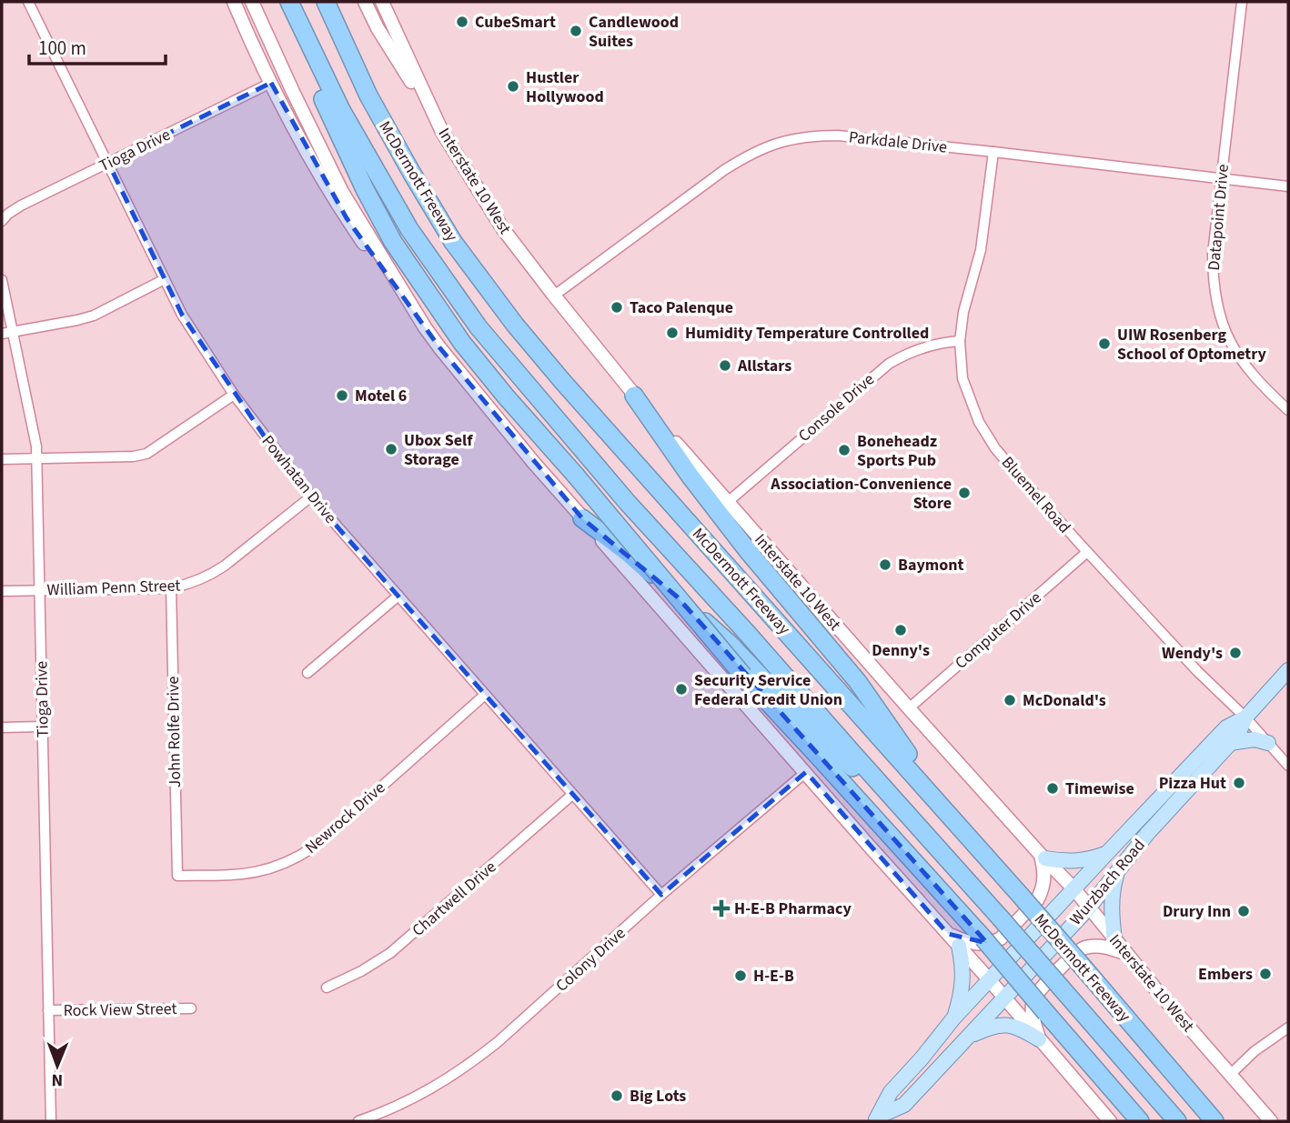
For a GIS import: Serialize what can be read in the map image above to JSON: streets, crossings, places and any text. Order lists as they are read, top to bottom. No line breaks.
{"streets":{"highway":["McDermott Freeway"],"main road":["Interstate 10 West","Wurzbach Road"],"street":["Parkdale Drive","Tioga Drive","Datapoint Drive","Console Drive","Powhatan Drive","Bluemel Road","William Penn Street","Computer Drive","John Rolfe Drive","Newrock Drive","Chartwell Drive","Colony Drive","Rock View Street"]},"crossings":[["Parkdale Drive","Interstate 10 West"],["Parkdale Drive","Datapoint Drive"],["Parkdale Drive","Bluemel Road"],["Tioga Drive","Powhatan Drive"],["Tioga Drive","William Penn Street"],["Tioga Drive","Rock View Street"],["Interstate 10 West","Console Drive"],["Interstate 10 West","Computer Drive"],["Interstate 10 West","Wurzbach Road"],["Console Drive","Bluemel Road"],["Powhatan Drive","William Penn Street"],["Powhatan Drive","Newrock Drive"],["Powhatan Drive","Chartwell Drive"],["Powhatan Drive","Colony Drive"],["Bluemel Road","Computer Drive"],["Bluemel Road","Wurzbach Road"],["William Penn Street","John Rolfe Drive"],["John Rolfe Drive","Newrock Drive"]],"places":{"other":["CubeSmart","Candlewood Suites","Hustler Hollywood","Taco Palenque","Humidity Temperature Controlled","UIW Rosenberg School of Optometry","Allstars","Motel 6","Ubox Self Storage","Boneheadz Sports Pub","Association-Convenience Store","Baymont","Denny's","Wendy's","Security Service Federal Credit Union","McDonald's","Pizza Hut","Timewise","Drury Inn","Embers","H-E-B","Big Lots"],"health":["H-E-B Pharmacy"]},"scale_bar":"100 m","north":"bottom"}
